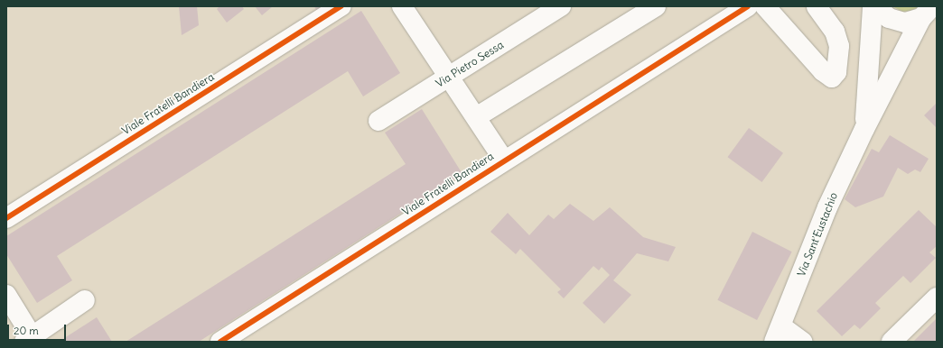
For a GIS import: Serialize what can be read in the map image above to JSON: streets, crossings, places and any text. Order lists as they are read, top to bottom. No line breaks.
{"streets":{"street":["Via Pietro Sessa","Viale Fratelli Bandiera","Via Sant'Eustachio"]},"scale_bar":"20 m"}
